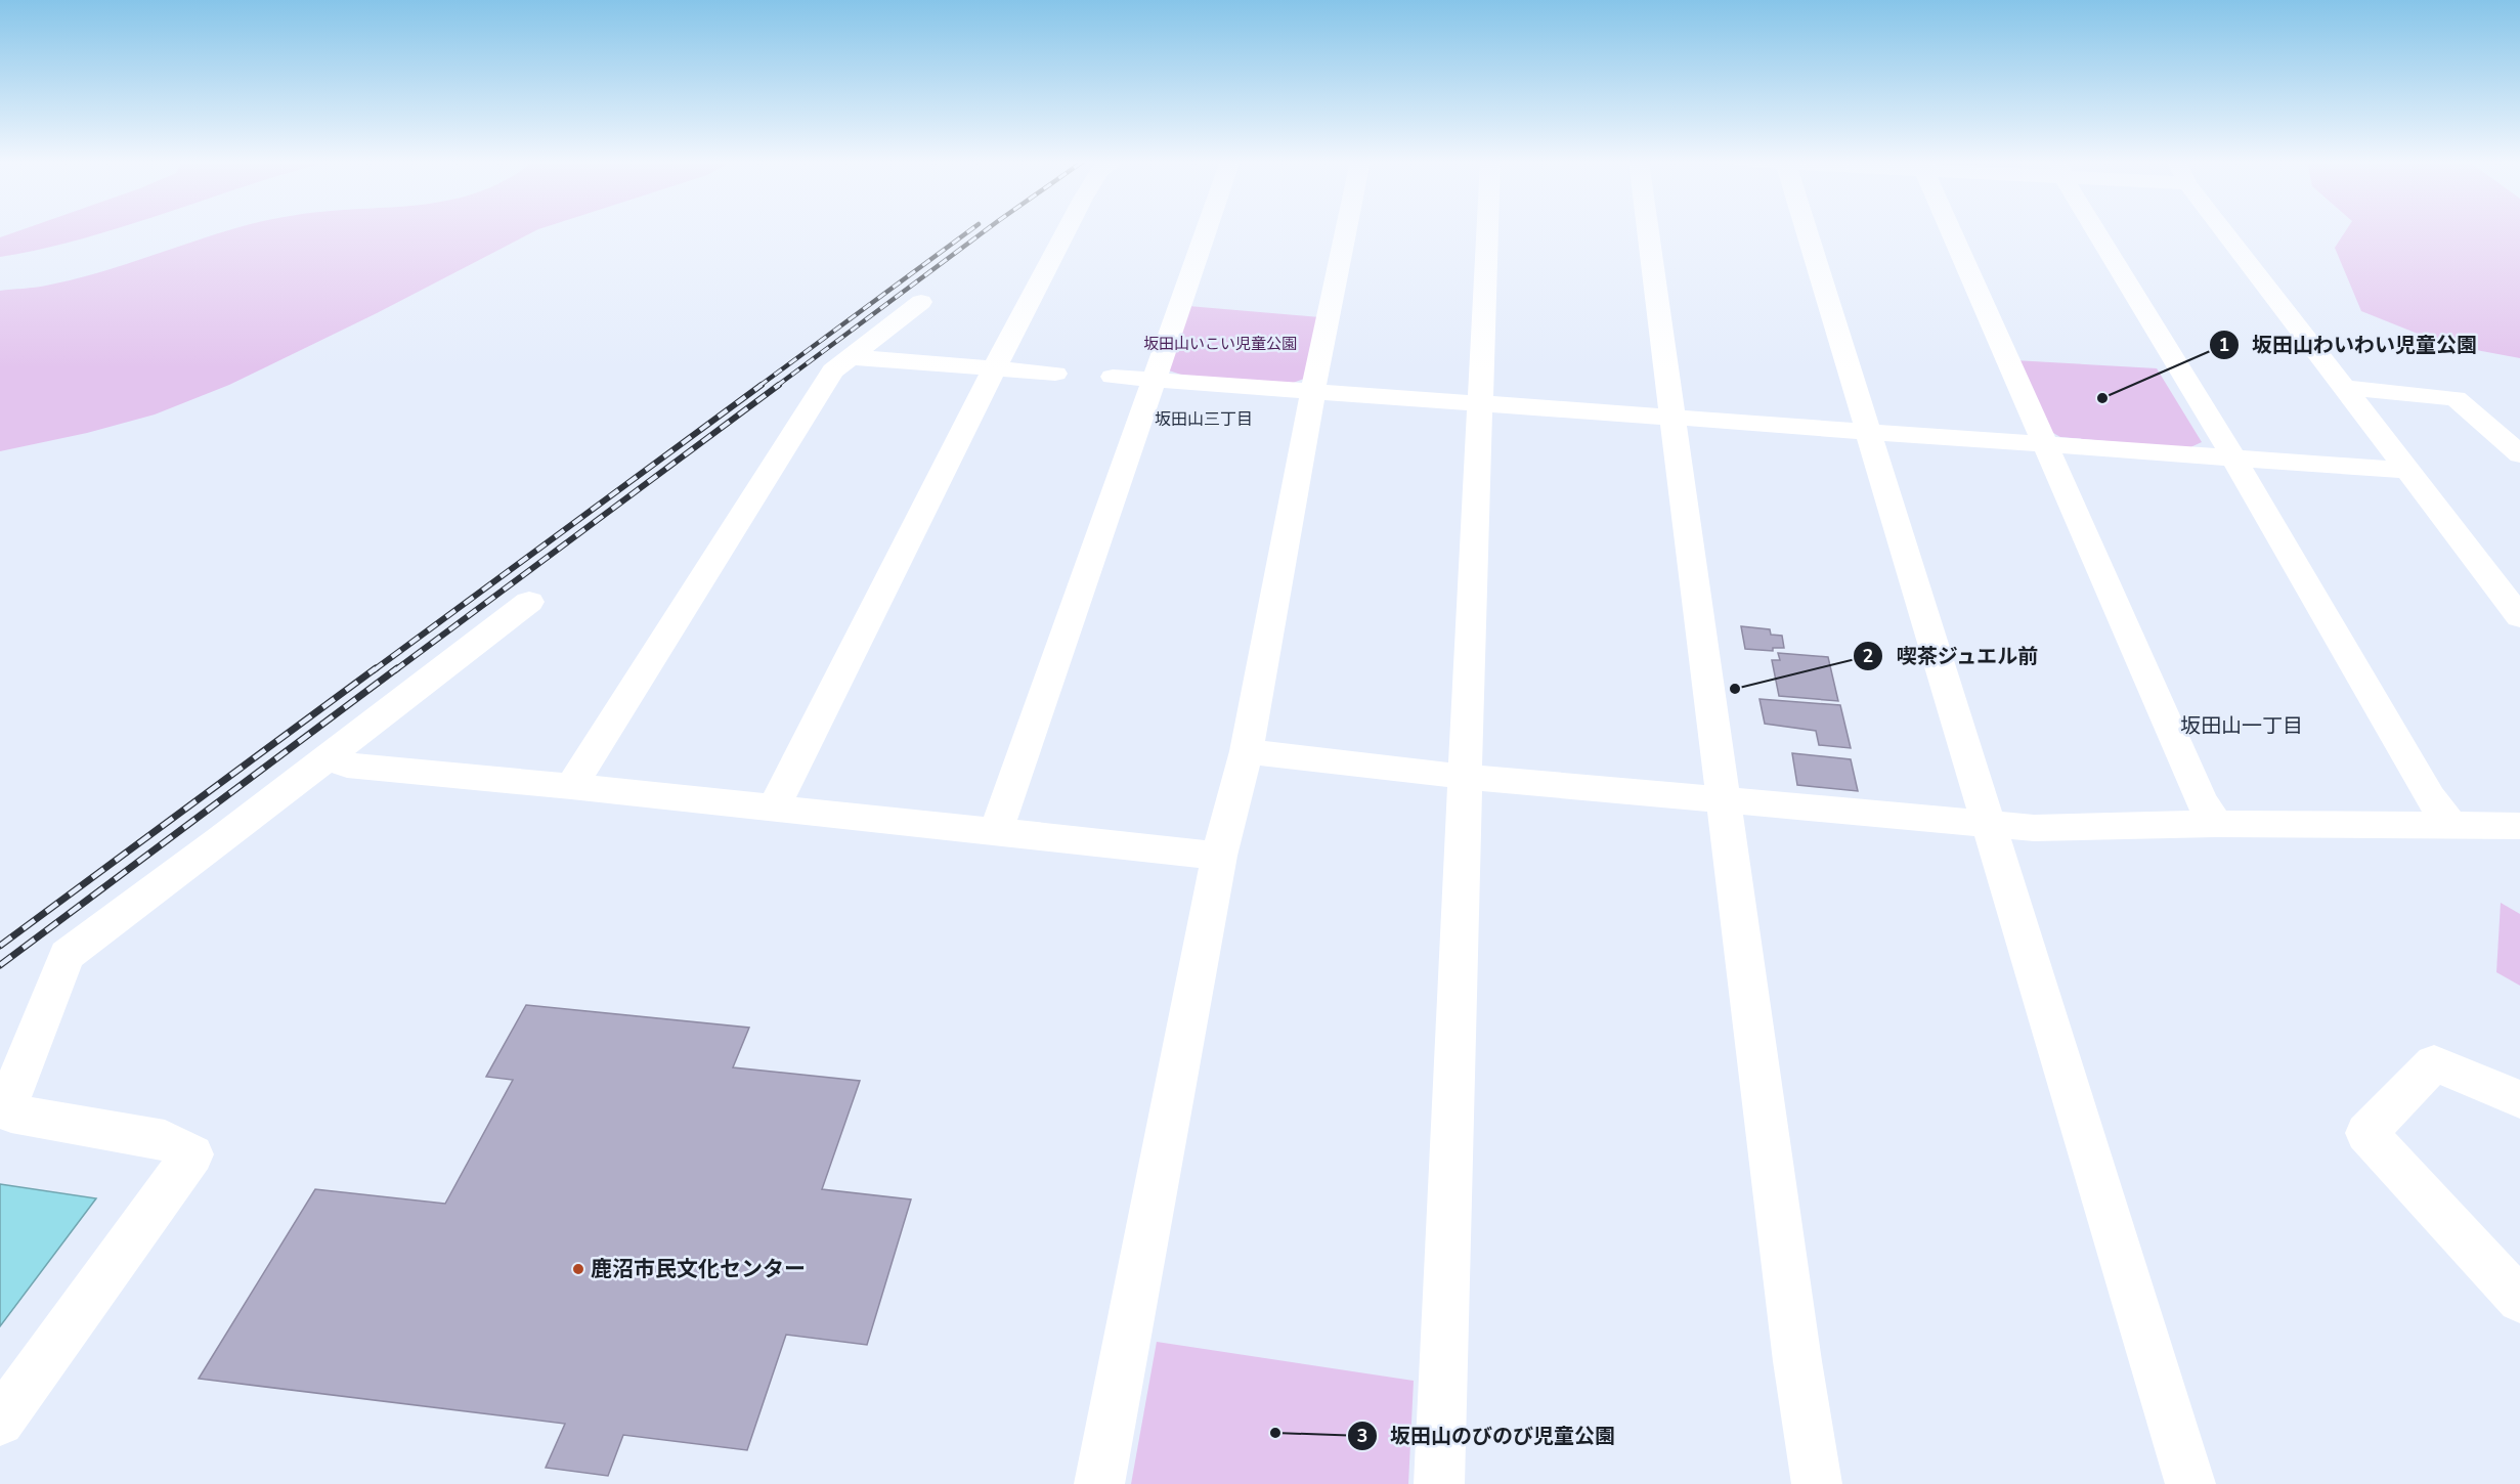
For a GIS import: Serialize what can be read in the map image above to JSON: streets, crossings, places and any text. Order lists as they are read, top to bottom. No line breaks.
{"districts":["坂田山三丁目","坂田山一丁目"],"parks":["坂田山いこい児童公園"],"places":["坂田山わいわい児童公園","喫茶ジュエル前","鹿沼市民文化センター","坂田山のびのび児童公園"]}
